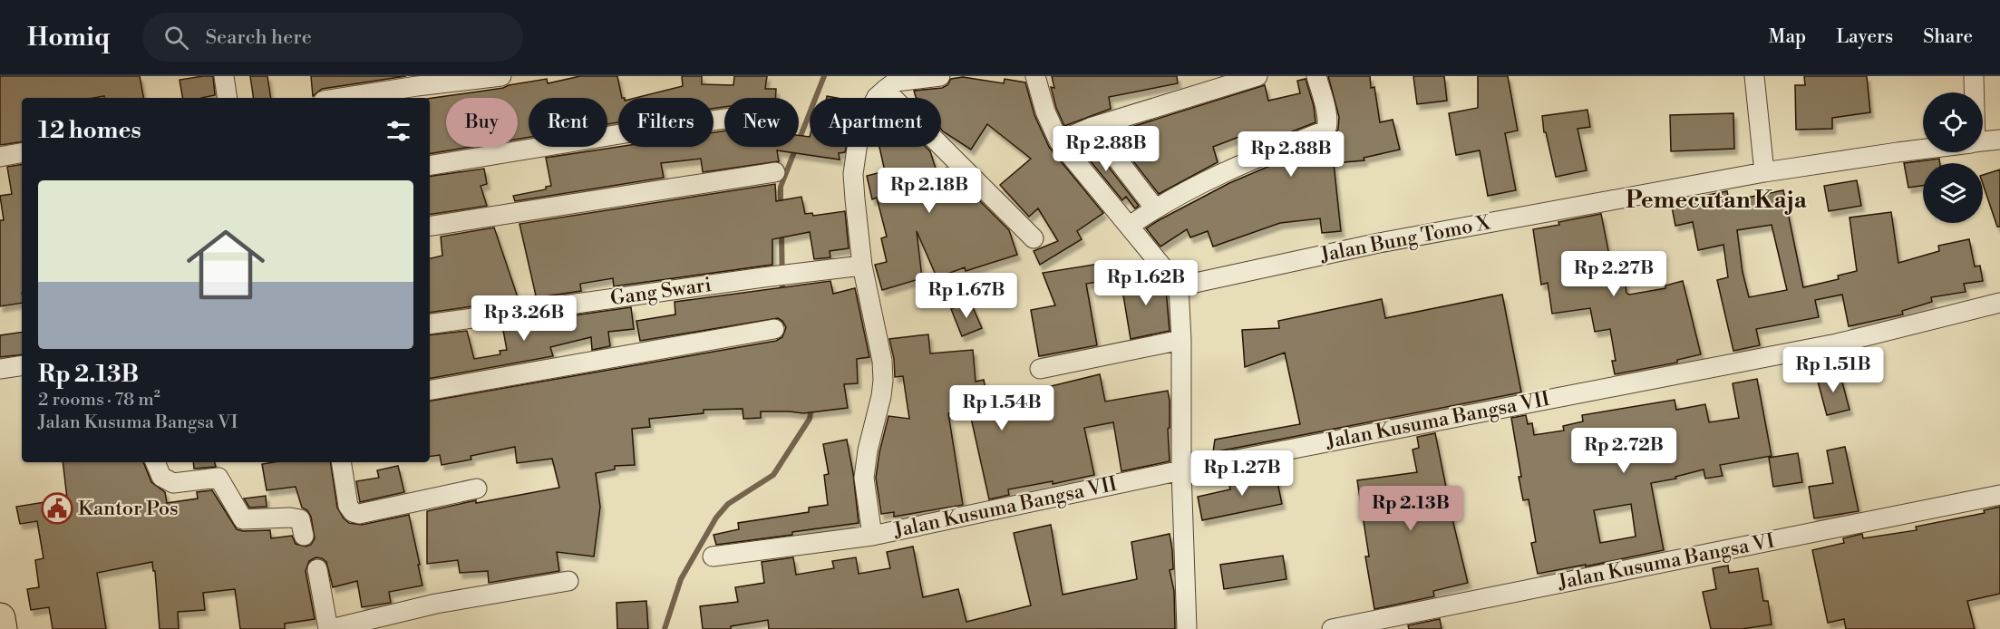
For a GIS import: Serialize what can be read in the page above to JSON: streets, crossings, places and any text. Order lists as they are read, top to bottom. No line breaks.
{"streets":{"street":["Jalan Bung Tomo X","Gang Swari","Jalan Kusuma Bangsa VII","Jalan Kusuma Bangsa VI"]},"districts":["Pemecutan Kaja"],"places":{"public building":["Kantor Pos"]},"page":{"header":"Homiq","search":"Search here","nav":["Map","Layers","Share"],"chip":["Buy","Rent","Filters","New","Apartment"],"heading":"12 homes","price":["Rp 2.88B","Rp 2.88B","Rp 2.18B","Rp 2.27B","Rp 1.62B","Rp 1.67B","Rp 3.26B","Rp 1.51B","Rp 1.54B","Rp 2.72B","Rp 1.27B","Rp 2.13B"],"list":[{"name":"Rp 2.13B","note":"2 rooms · 78 m² · Jalan Kusuma Bangsa VI"}]}}
